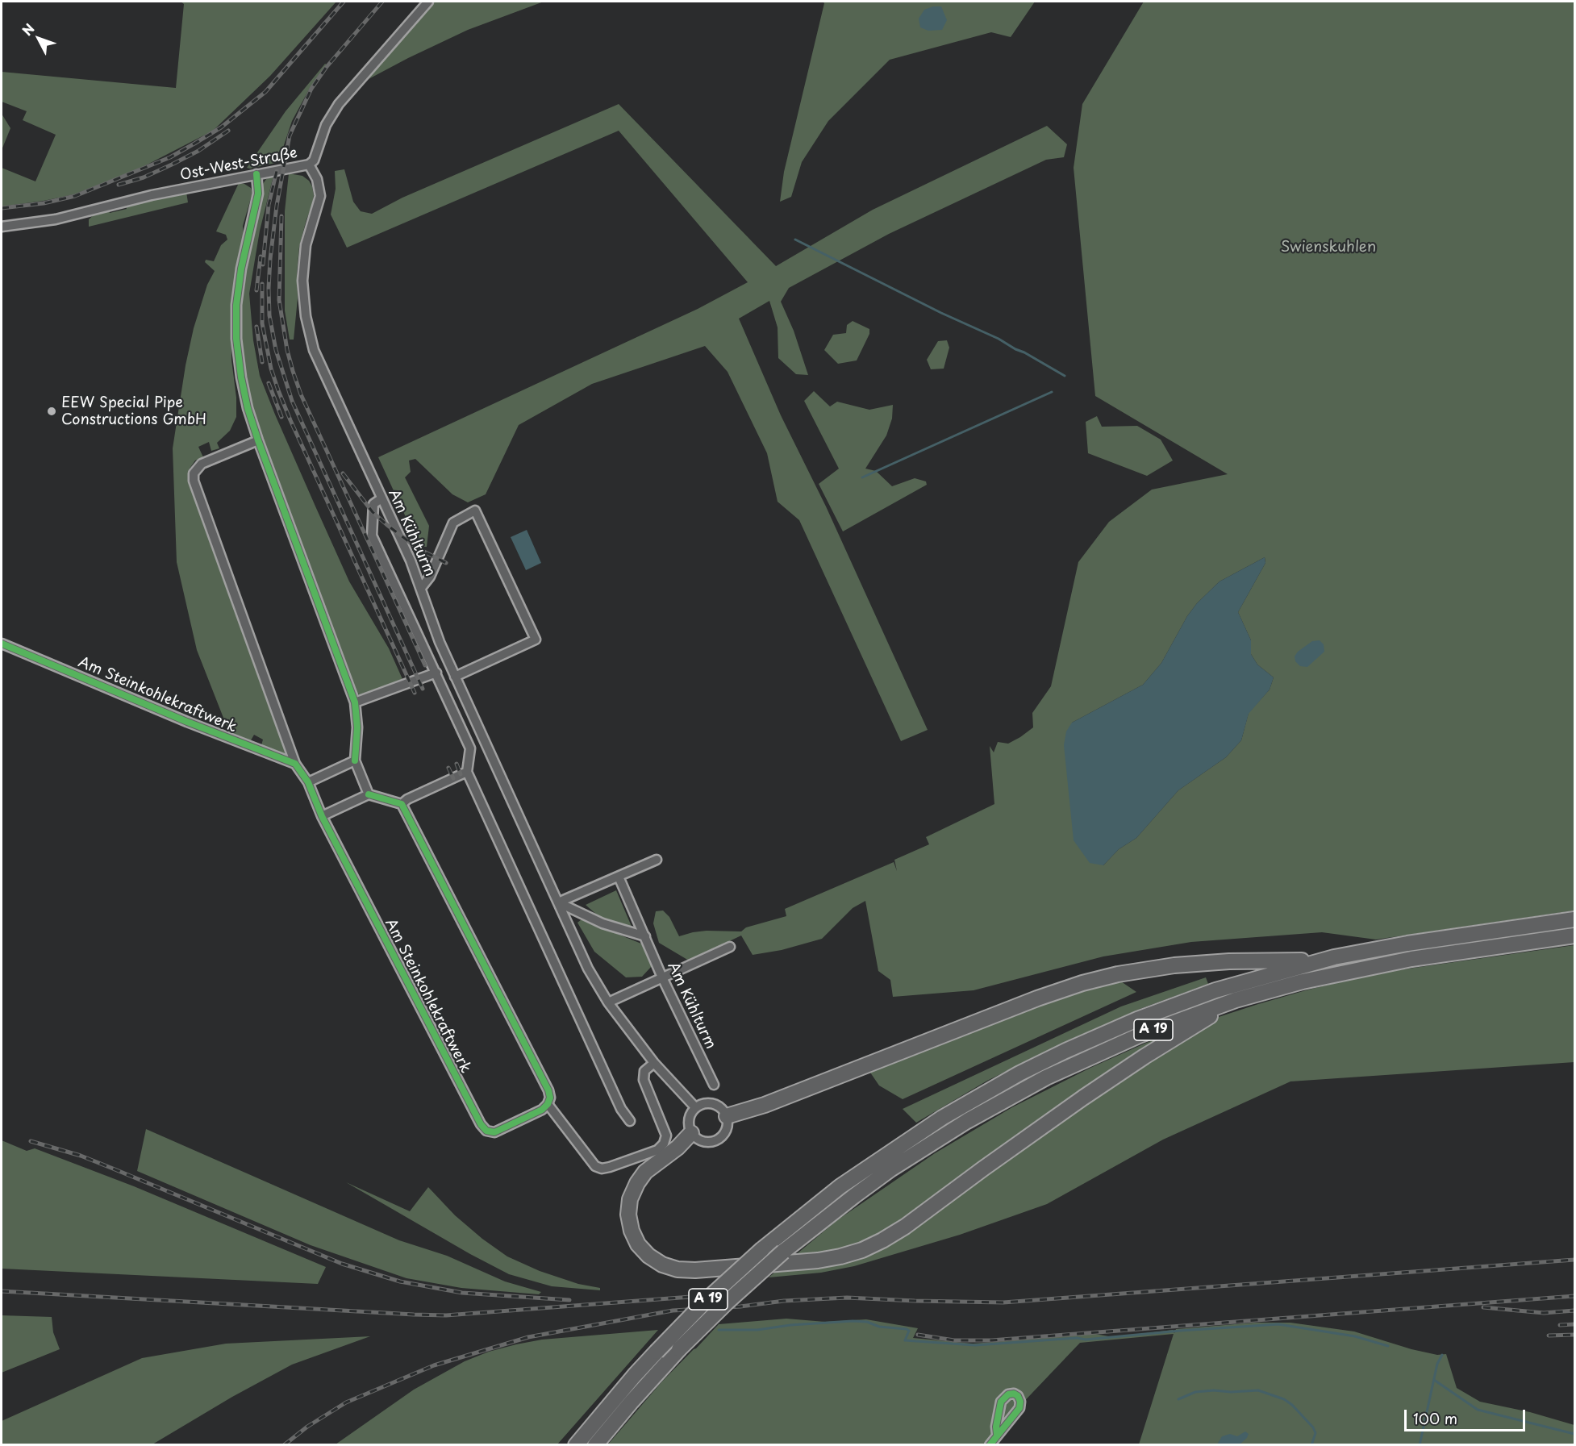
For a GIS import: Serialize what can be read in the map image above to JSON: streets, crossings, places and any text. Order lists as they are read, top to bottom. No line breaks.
{"streets":{"highway":["A 19"],"street":["Ost-West-Straße","Am Kühlturm","Am Steinkohlekraftwerk"]},"crossings":[["Ost-West-Straße","Am Kühlturm"]],"parks":["Swienskuhlen"],"places":["EEW Special Pipe Constructions GmbH"],"scale_bar":"100 m","north":"top left"}
